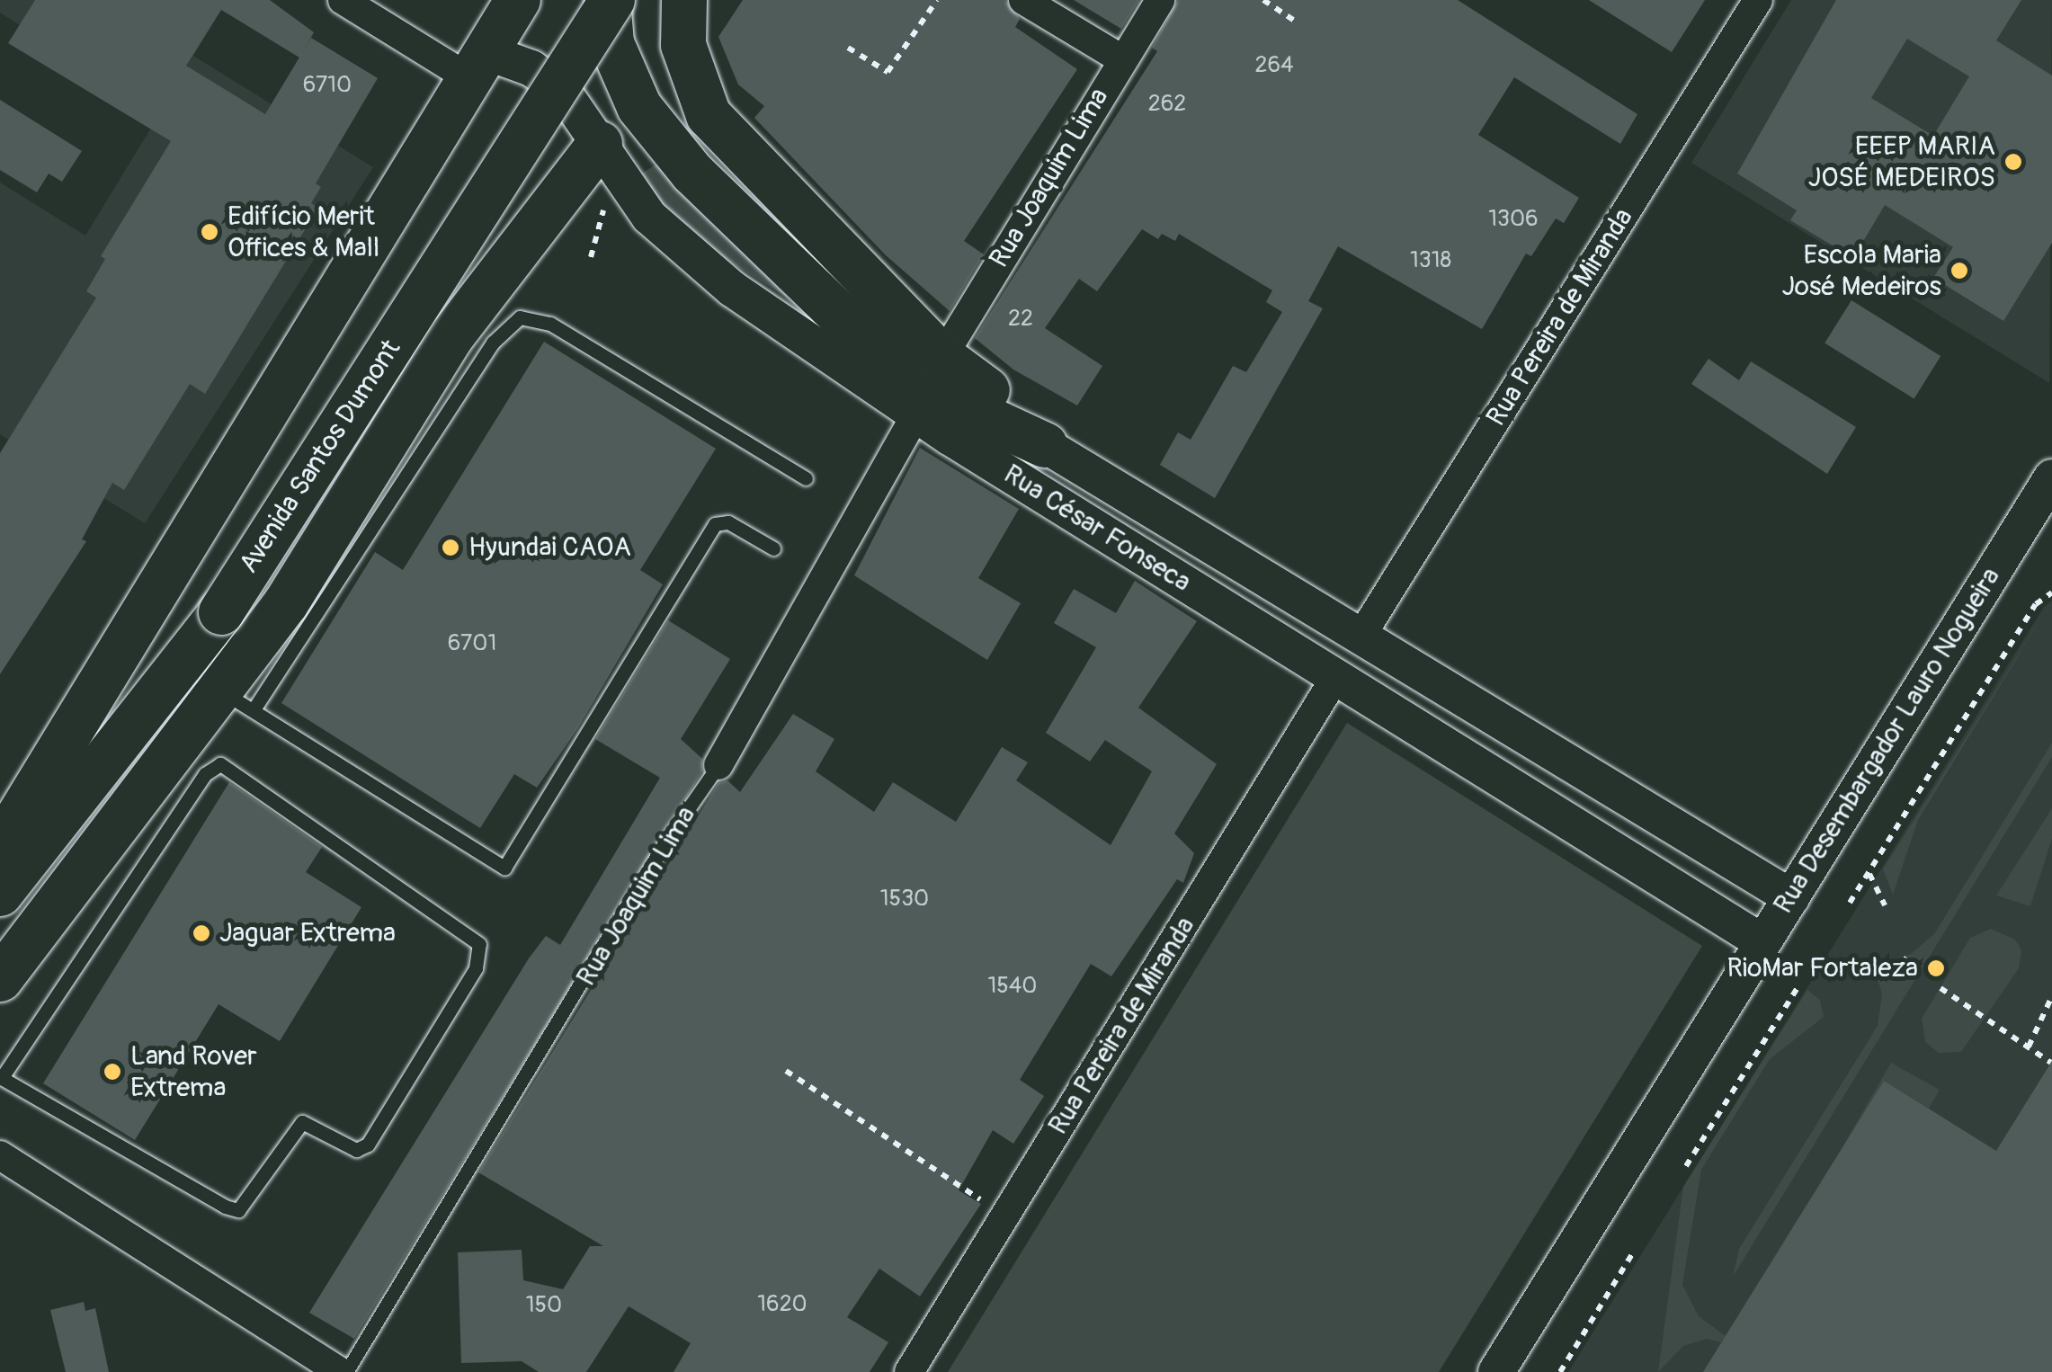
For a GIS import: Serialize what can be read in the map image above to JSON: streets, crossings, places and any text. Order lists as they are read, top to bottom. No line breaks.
{"streets":{"main road":["Avenida Santos Dumont"],"street":["Rua Joaquim Lima","Rua Pereira de Miranda","Rua César Fonseca","Rua Desembargador Lauro Nogueira"]},"crossings":[["Rua Joaquim Lima","Rua César Fonseca"],["Rua Pereira de Miranda","Rua César Fonseca"],["Avenida Santos Dumont","Rua César Fonseca"],["Rua César Fonseca","Rua Desembargador Lauro Nogueira"]],"places":["EEEP MARIA JOSÉ MEDEIROS","Edifício Merit Offices & Mall","Escola Maria José Medeiros","Hyundai CAOA","Jaguar Extrema","RioMar Fortaleza","Land Rover Extrema"],"house_numbers":["264","6710","262","1306","1318","22","6701","1530","1540","1620","150"]}
